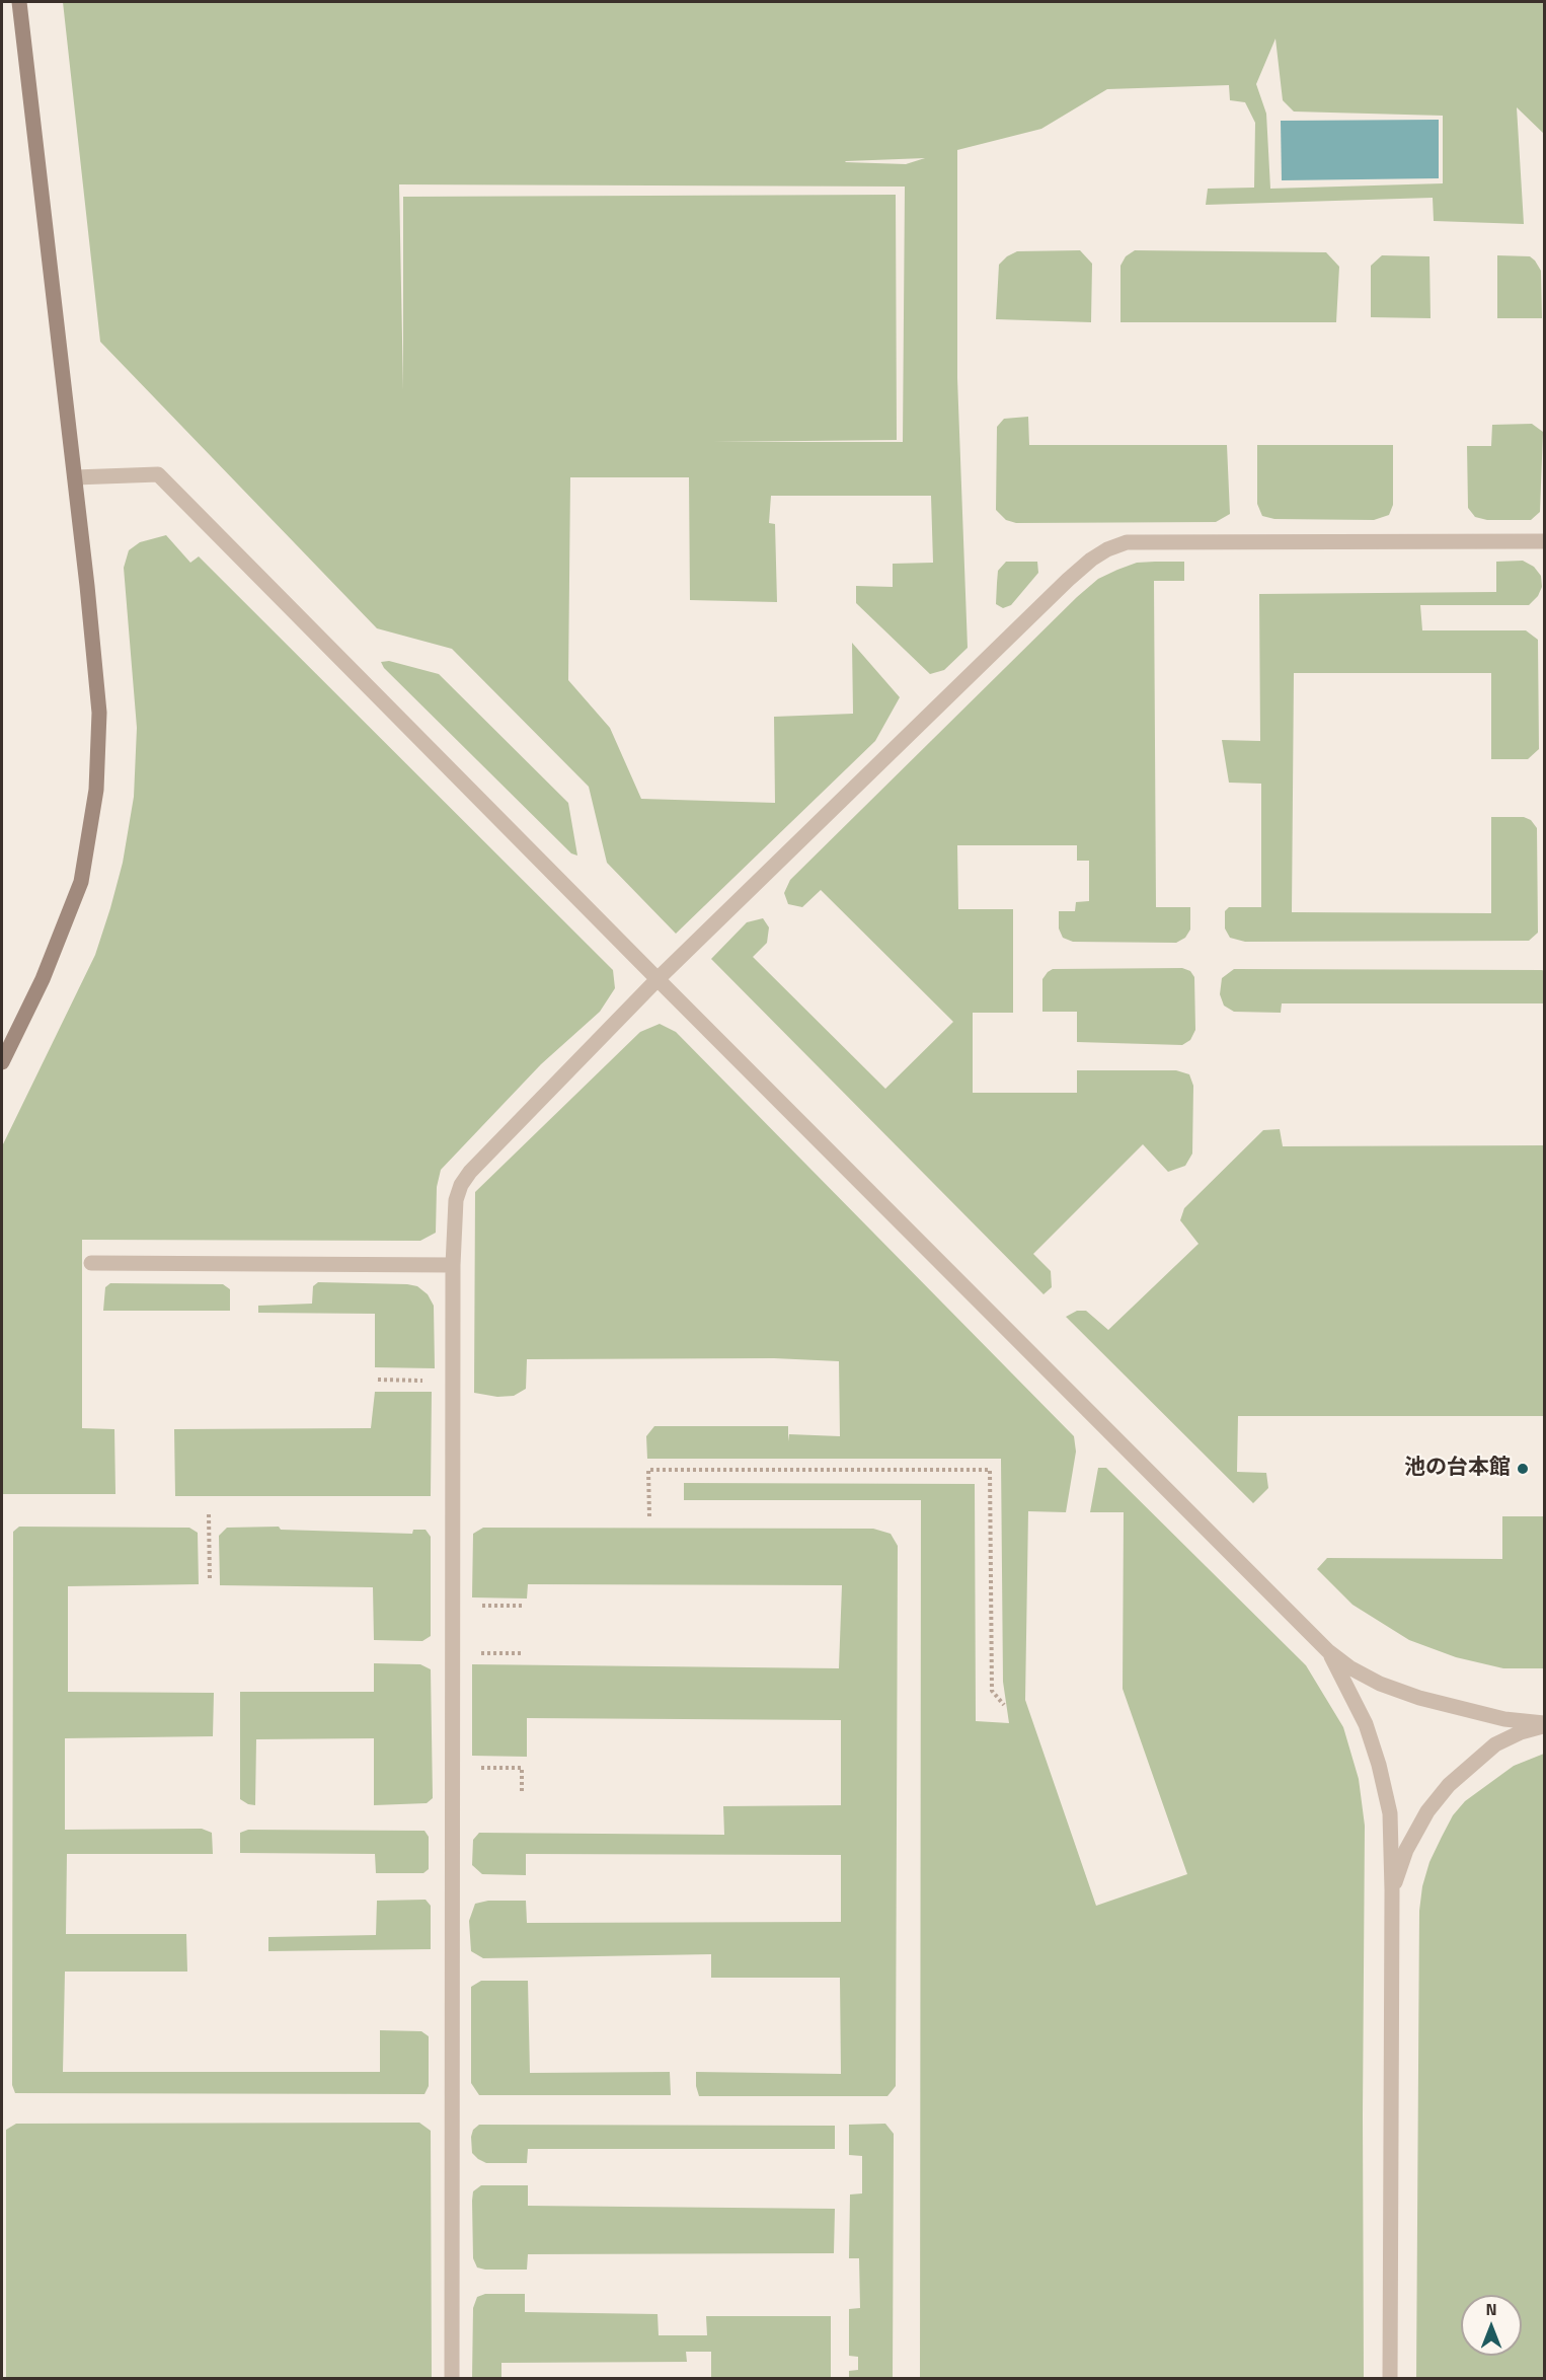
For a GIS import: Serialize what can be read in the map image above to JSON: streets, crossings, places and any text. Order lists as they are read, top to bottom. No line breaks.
{"places":["池の台本館"],"north":"top"}
